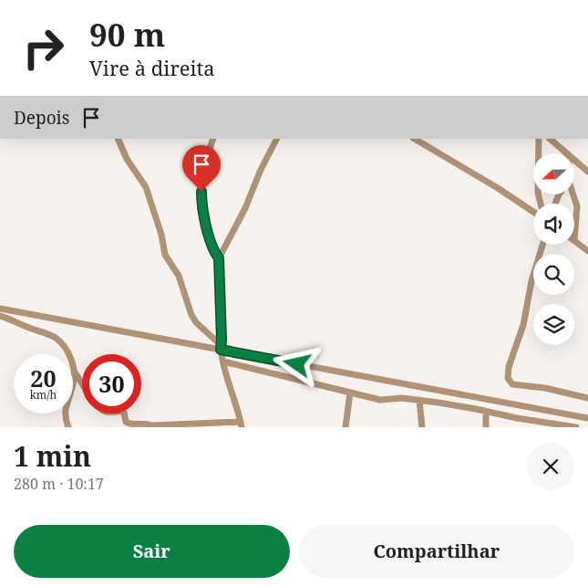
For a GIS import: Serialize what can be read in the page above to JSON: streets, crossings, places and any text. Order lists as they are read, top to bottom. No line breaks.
{"north":"left","page":{"turn":["90 m","Vire à direita"],"then":"Depois","speed":"20 km/h","limit":"30","heading":["1 min","280 m · 10:17"],"buttons":["Sair","Compartilhar"]}}
